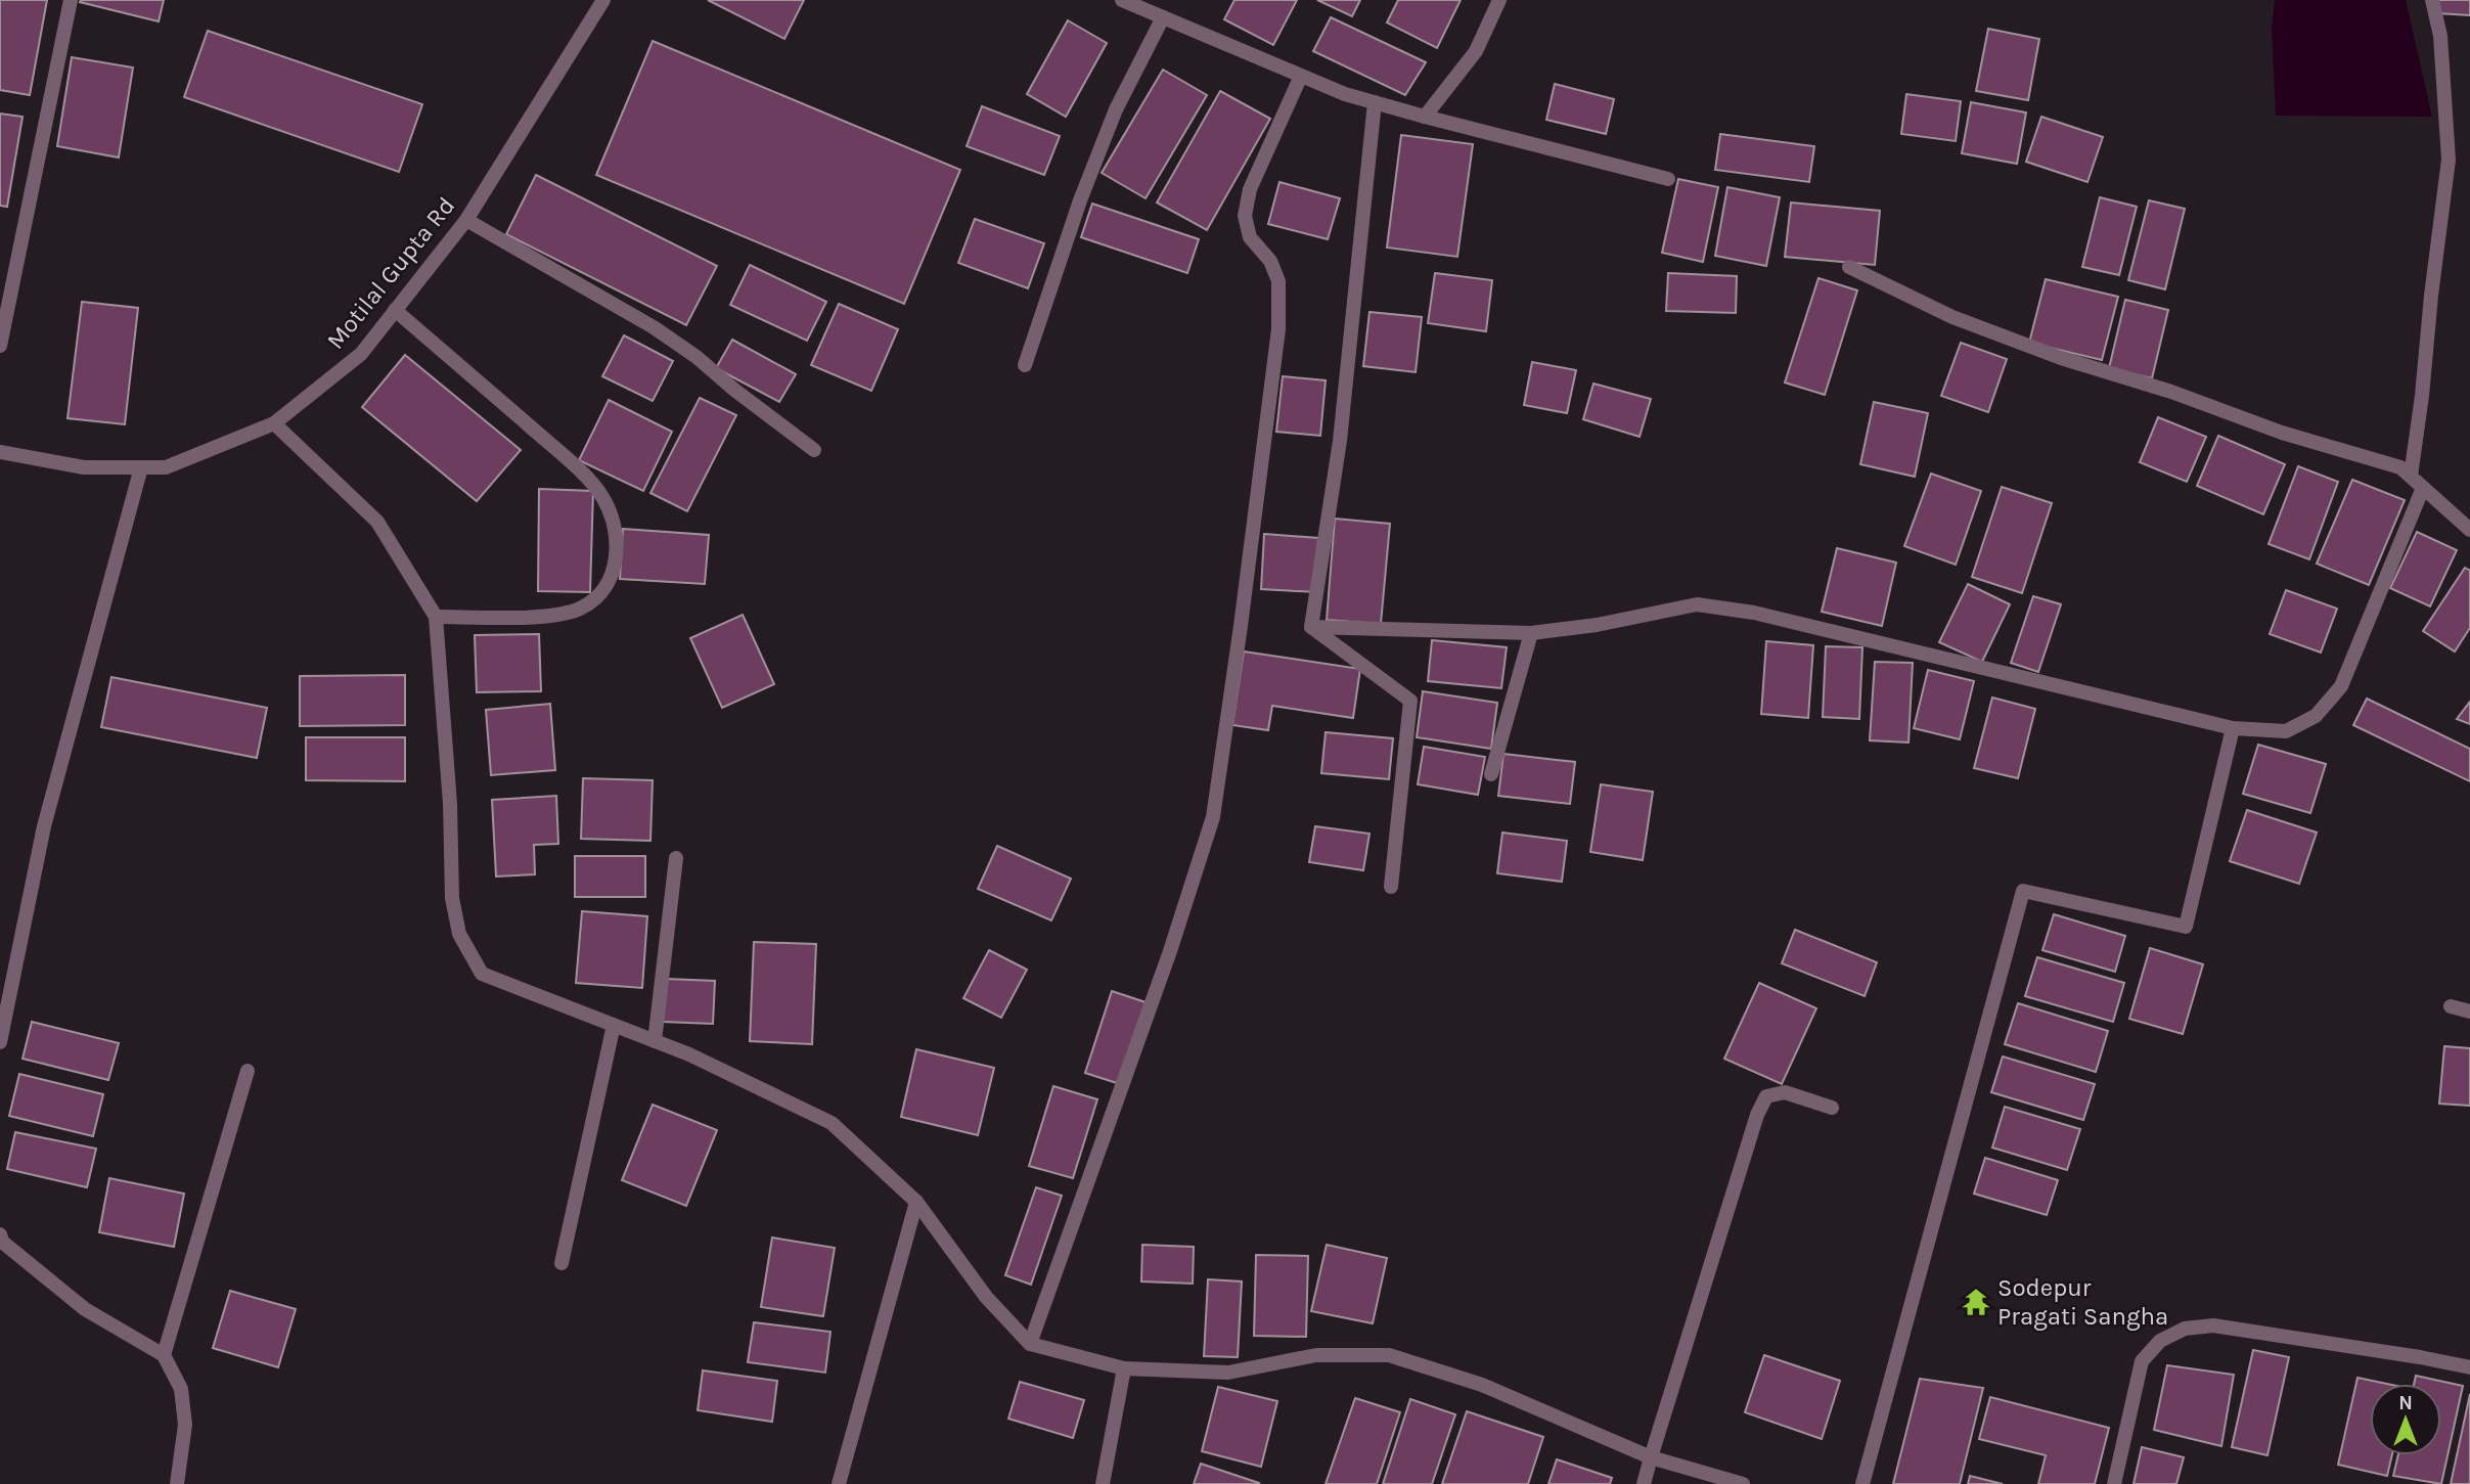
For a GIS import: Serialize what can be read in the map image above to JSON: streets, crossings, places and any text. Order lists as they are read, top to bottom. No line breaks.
{"streets":{"street":["Motilal Gupta Rd"]},"places":{"temple":["Sodepur Pragati Sangha"]},"north":"top"}
